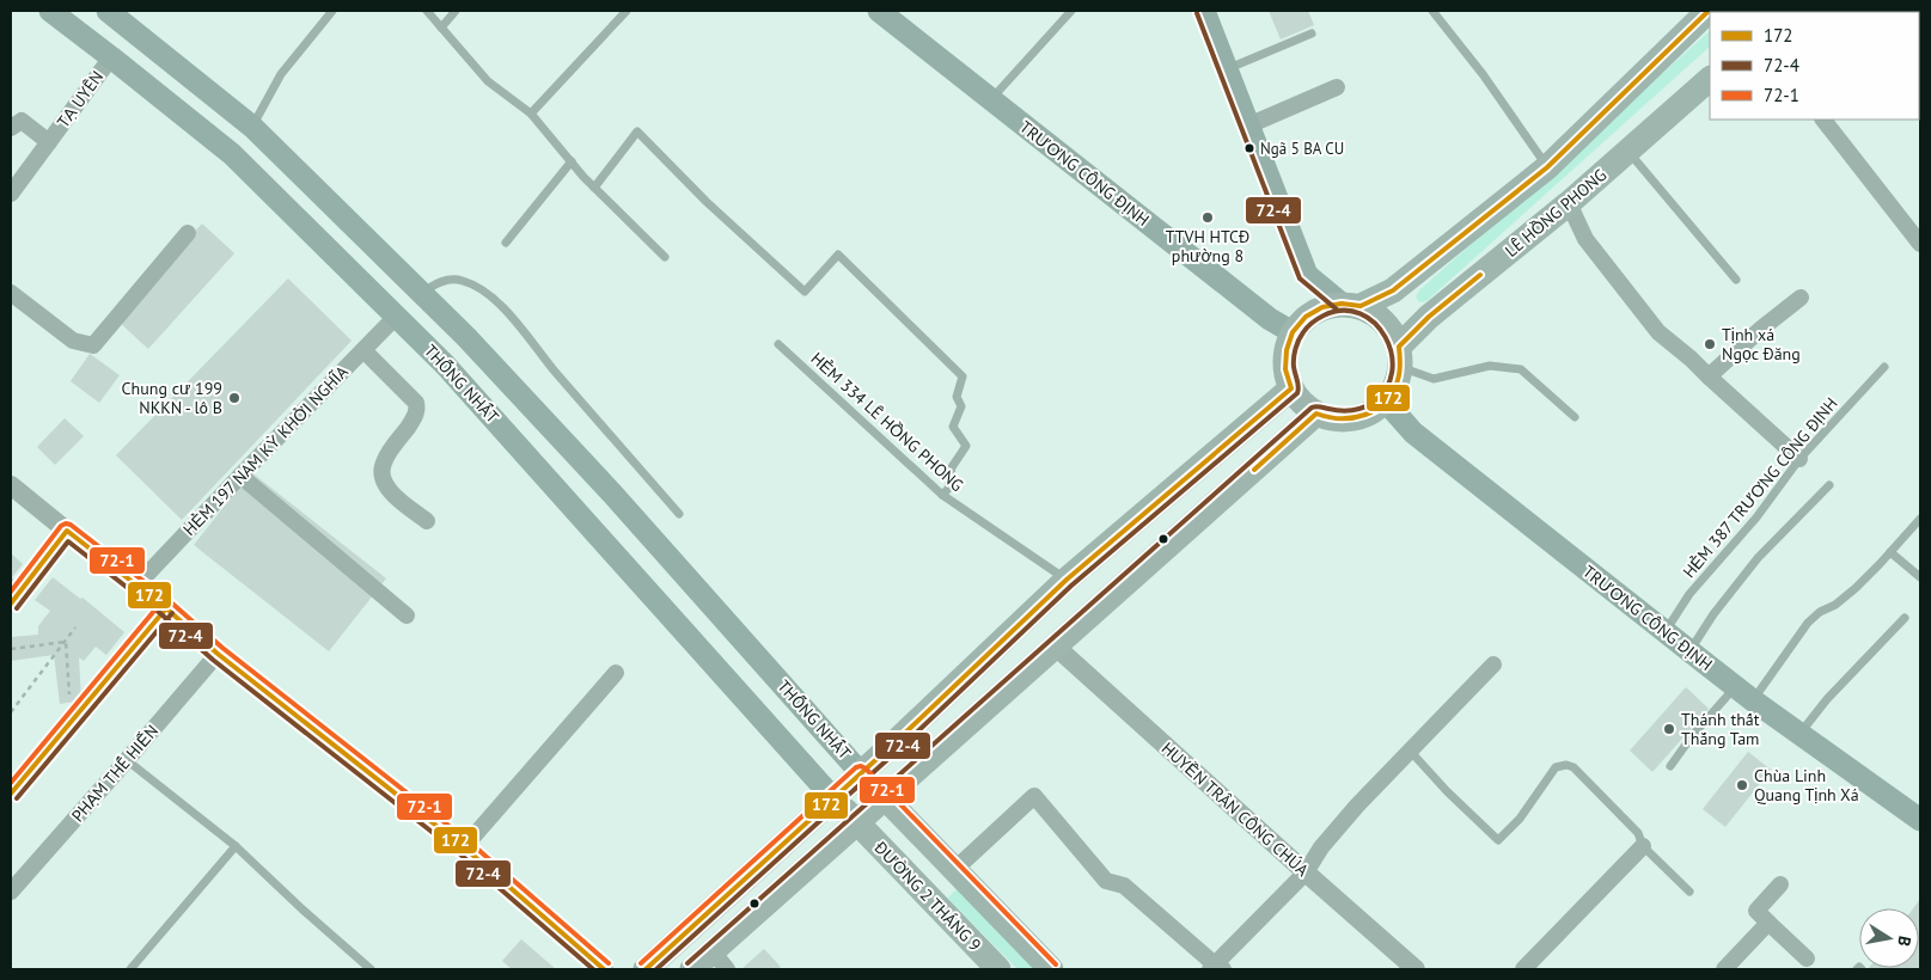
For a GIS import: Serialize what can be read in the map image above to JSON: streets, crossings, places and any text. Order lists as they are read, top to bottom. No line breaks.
{"streets":{"main road":["TRƯƠNG CÔNG ĐỊNH","LÊ HỒNG PHONG","THỐNG NHẤT","ĐƯỜNG 2 THÁNG 9"],"street":["TẠ UYÊN","HẺM 197 NAM KỲ KHỞI NGHĨA","PHẠM THẾ HIỂN","HUYỀN TRÂN CÔNG CHÚA"],"lane":["HẺM 334 LÊ HỒNG PHONG","HẺM 387 TRƯƠNG CÔNG ĐỊNH"]},"crossings":[["TẠ UYÊN","THỐNG NHẤT"],["TRƯƠNG CÔNG ĐỊNH","LÊ HỒNG PHONG"],["TRƯƠNG CÔNG ĐỊNH","HẺM 387 TRƯƠNG CÔNG ĐỊNH"],["THỐNG NHẤT","HẺM 197 NAM KỲ KHỞI NGHĨA"],["THỐNG NHẤT","ĐƯỜNG 2 THÁNG 9"]],"places":["Ngã 5 BA CU","TTVH HTCĐ phường 8","Tịnh xá Ngọc Đăng","Chung cư 199 NKKN - lô B","Thánh thất Thắng Tam","Chùa Linh Quang Tịnh Xá"],"lines":["transit line 172","transit line 72-4","transit line 72-1"],"legend":["172","72-4","72-1"],"north":"right"}
